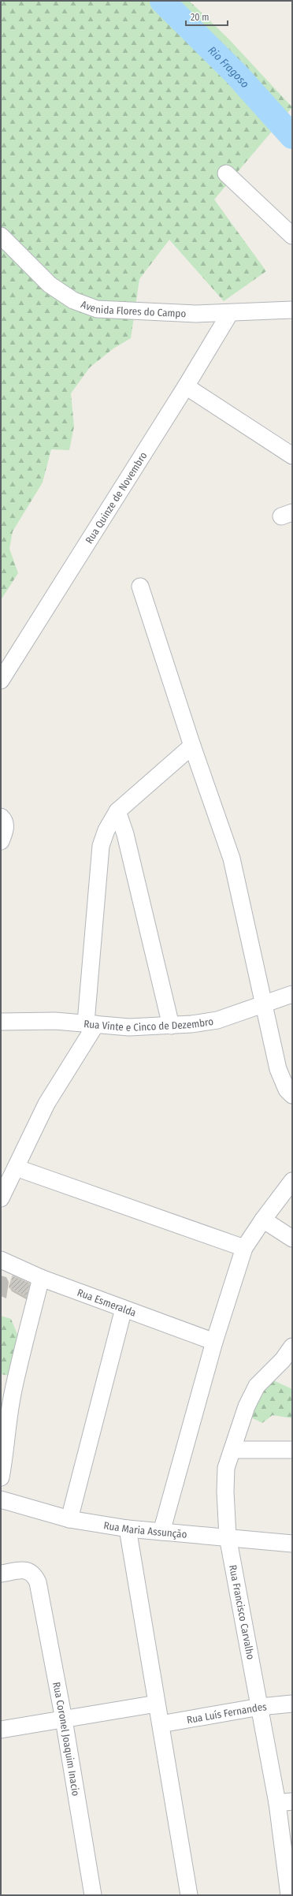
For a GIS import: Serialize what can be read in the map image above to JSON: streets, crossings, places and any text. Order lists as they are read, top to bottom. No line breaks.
{"streets":{"street":["Avenida Flores do Campo","Rua Quinze de Novembro","Rua Vinte e Cinco de Dezembro","Rua Esmeralda","Rua Maria Assunção","Rua Francisco Carvalho","Rua Luís Fernandes","Rua Coronel Joaquim Inacio"]},"crossings":[["Avenida Flores do Campo","Rua Quinze de Novembro"],["Rua Maria Assunção","Rua Francisco Carvalho"],["Rua Francisco Carvalho","Rua Luís Fernandes"]],"water":["Rio Fragoso"],"scale_bar":"20 m"}
